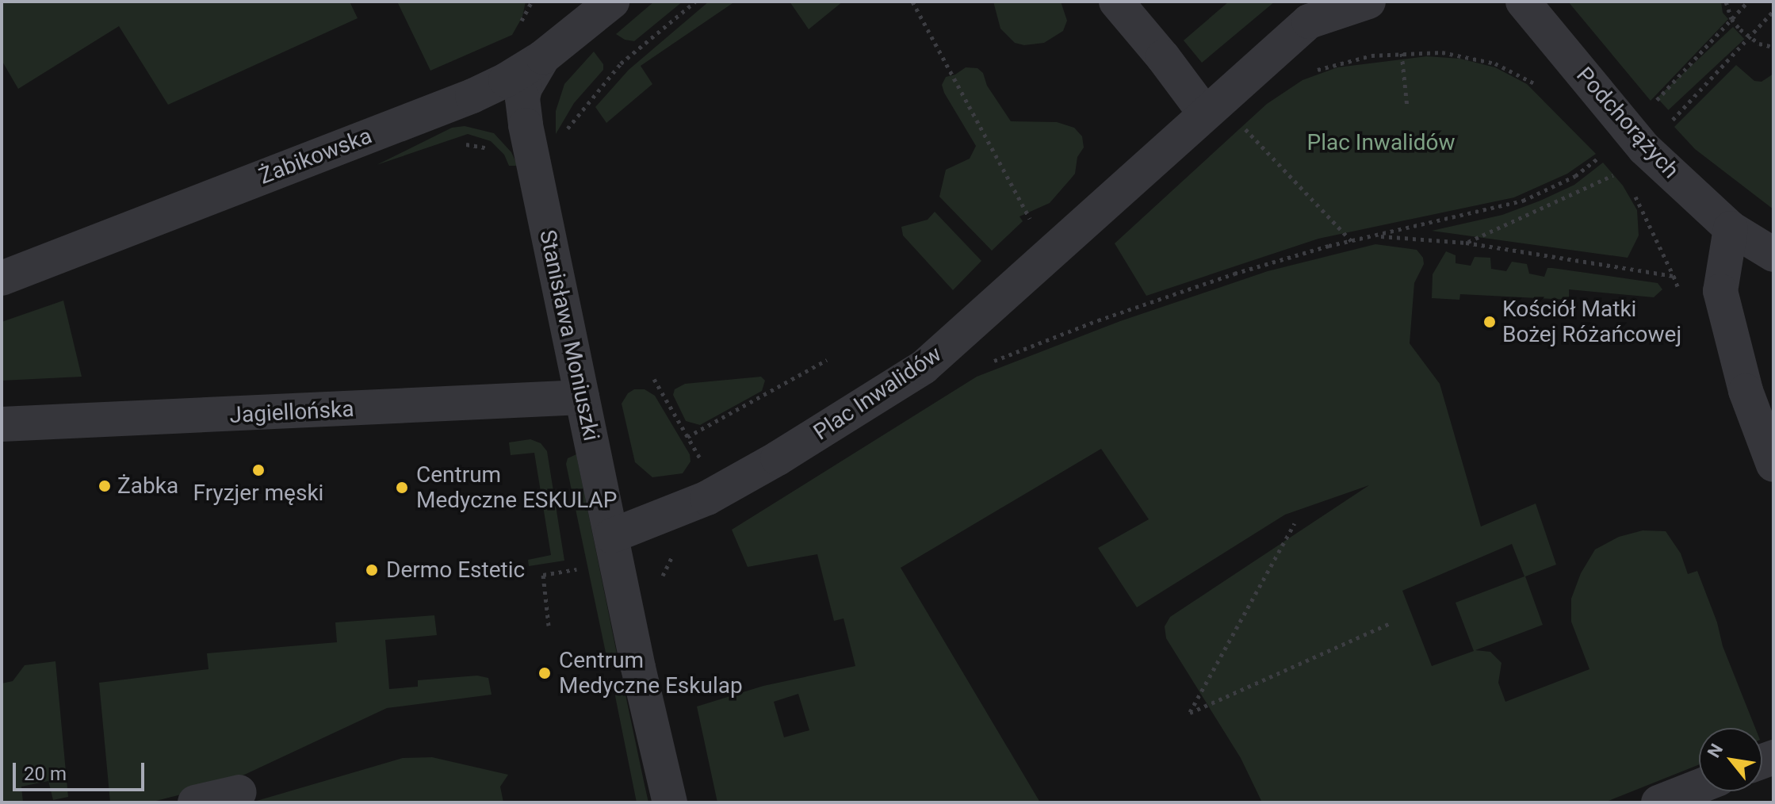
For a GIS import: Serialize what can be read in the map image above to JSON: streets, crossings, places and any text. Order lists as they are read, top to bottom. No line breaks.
{"streets":{"street":["Podchorążych","Żabikowska","Stanisława Moniuszki","Plac Inwalidów","Jagiellońska"]},"crossings":[["Żabikowska","Stanisława Moniuszki"],["Stanisława Moniuszki","Plac Inwalidów"],["Stanisława Moniuszki","Jagiellońska"]],"parks":["Plac Inwalidów"],"places":["Kościół Matki Bożej Różańcowej","Fryzjer męski","Żabka","Centrum Medyczne ESKULAP","Dermo Estetic","Centrum Medyczne Eskulap"],"scale_bar":"20 m","north":"top left"}
